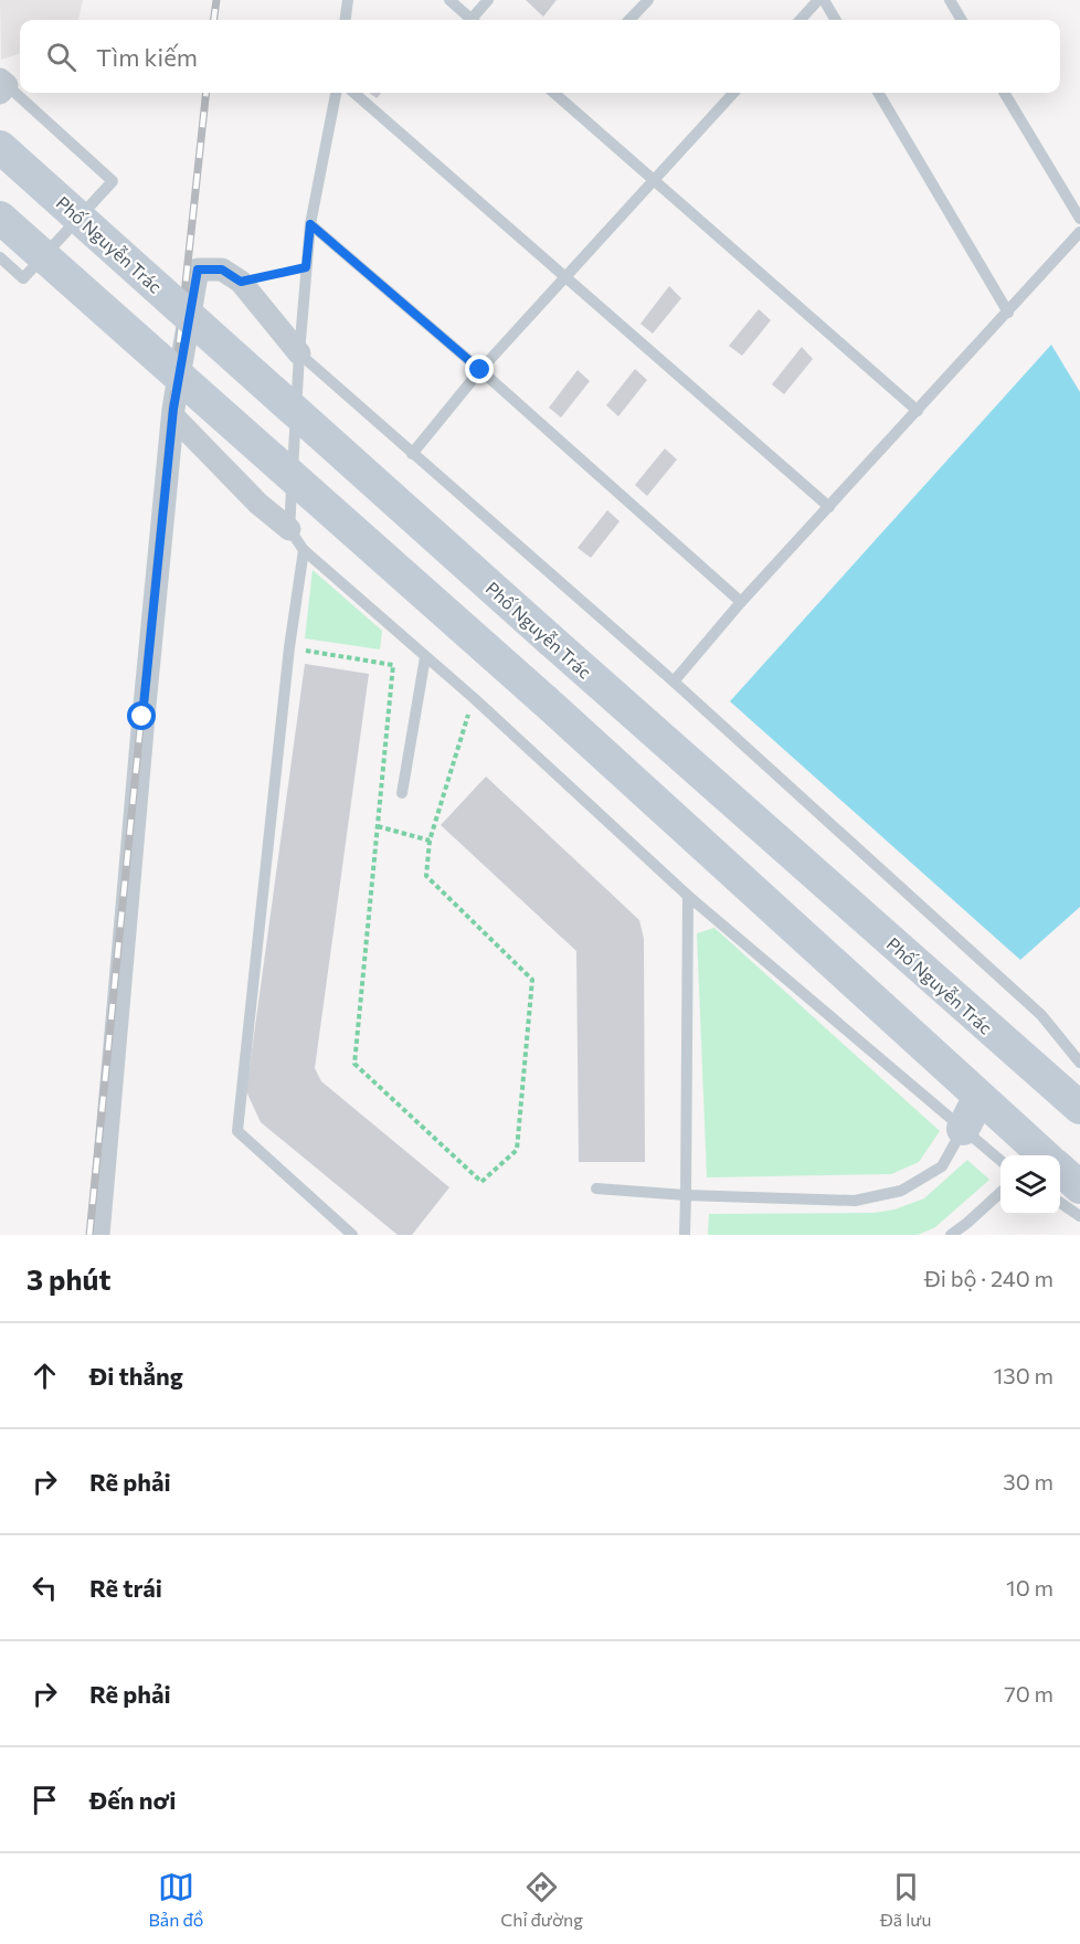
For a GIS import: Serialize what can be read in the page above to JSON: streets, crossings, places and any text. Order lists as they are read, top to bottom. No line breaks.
{"streets":{"main road":["Phố Nguyễn Trác"]},"page":{"search":"Tìm kiếm","heading":["3 phút","Đi bộ · 240 m"],"list":[["Đi thẳng","130 m"],["Rẽ phải","30 m"],["Rẽ trái","10 m"],["Rẽ phải","70 m"],"Đến nơi"],"nav":["Bản đồ","Chỉ đường","Đã lưu"]}}
